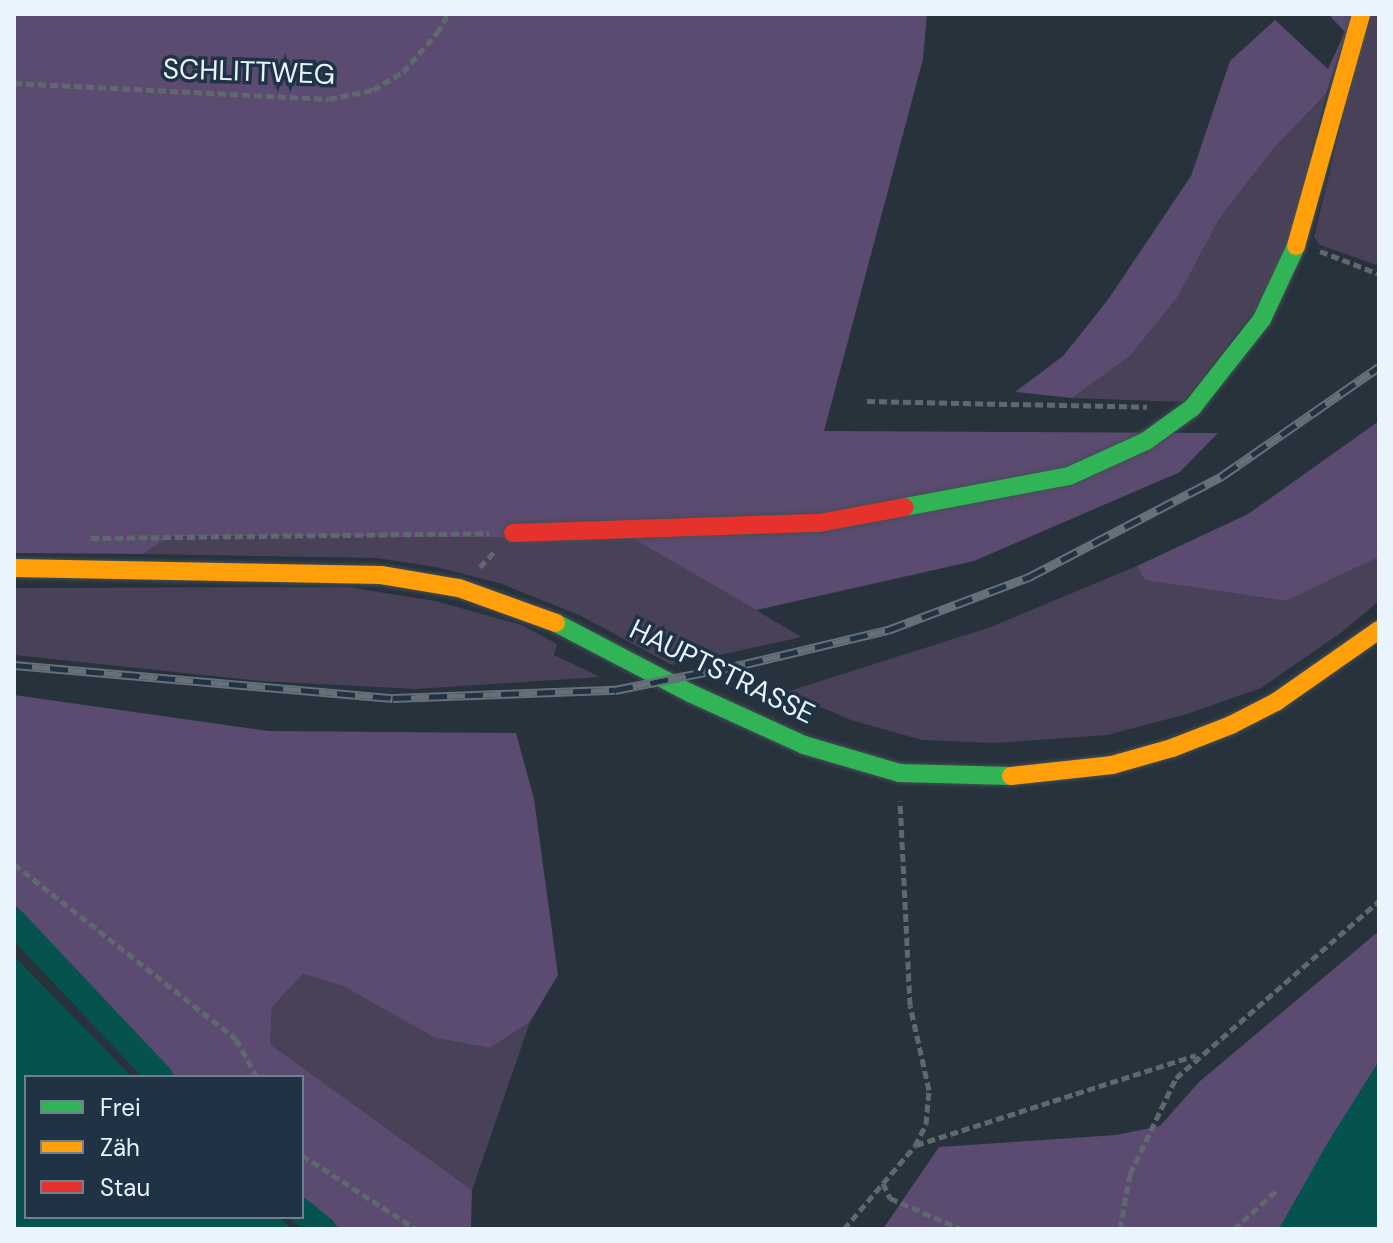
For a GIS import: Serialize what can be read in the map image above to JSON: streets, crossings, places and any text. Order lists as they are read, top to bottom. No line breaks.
{"streets":{"main road":["HAUPTSTRASSE"],"path":["SCHLITTWEG"]},"legend":["Frei","Zäh","Stau"]}
